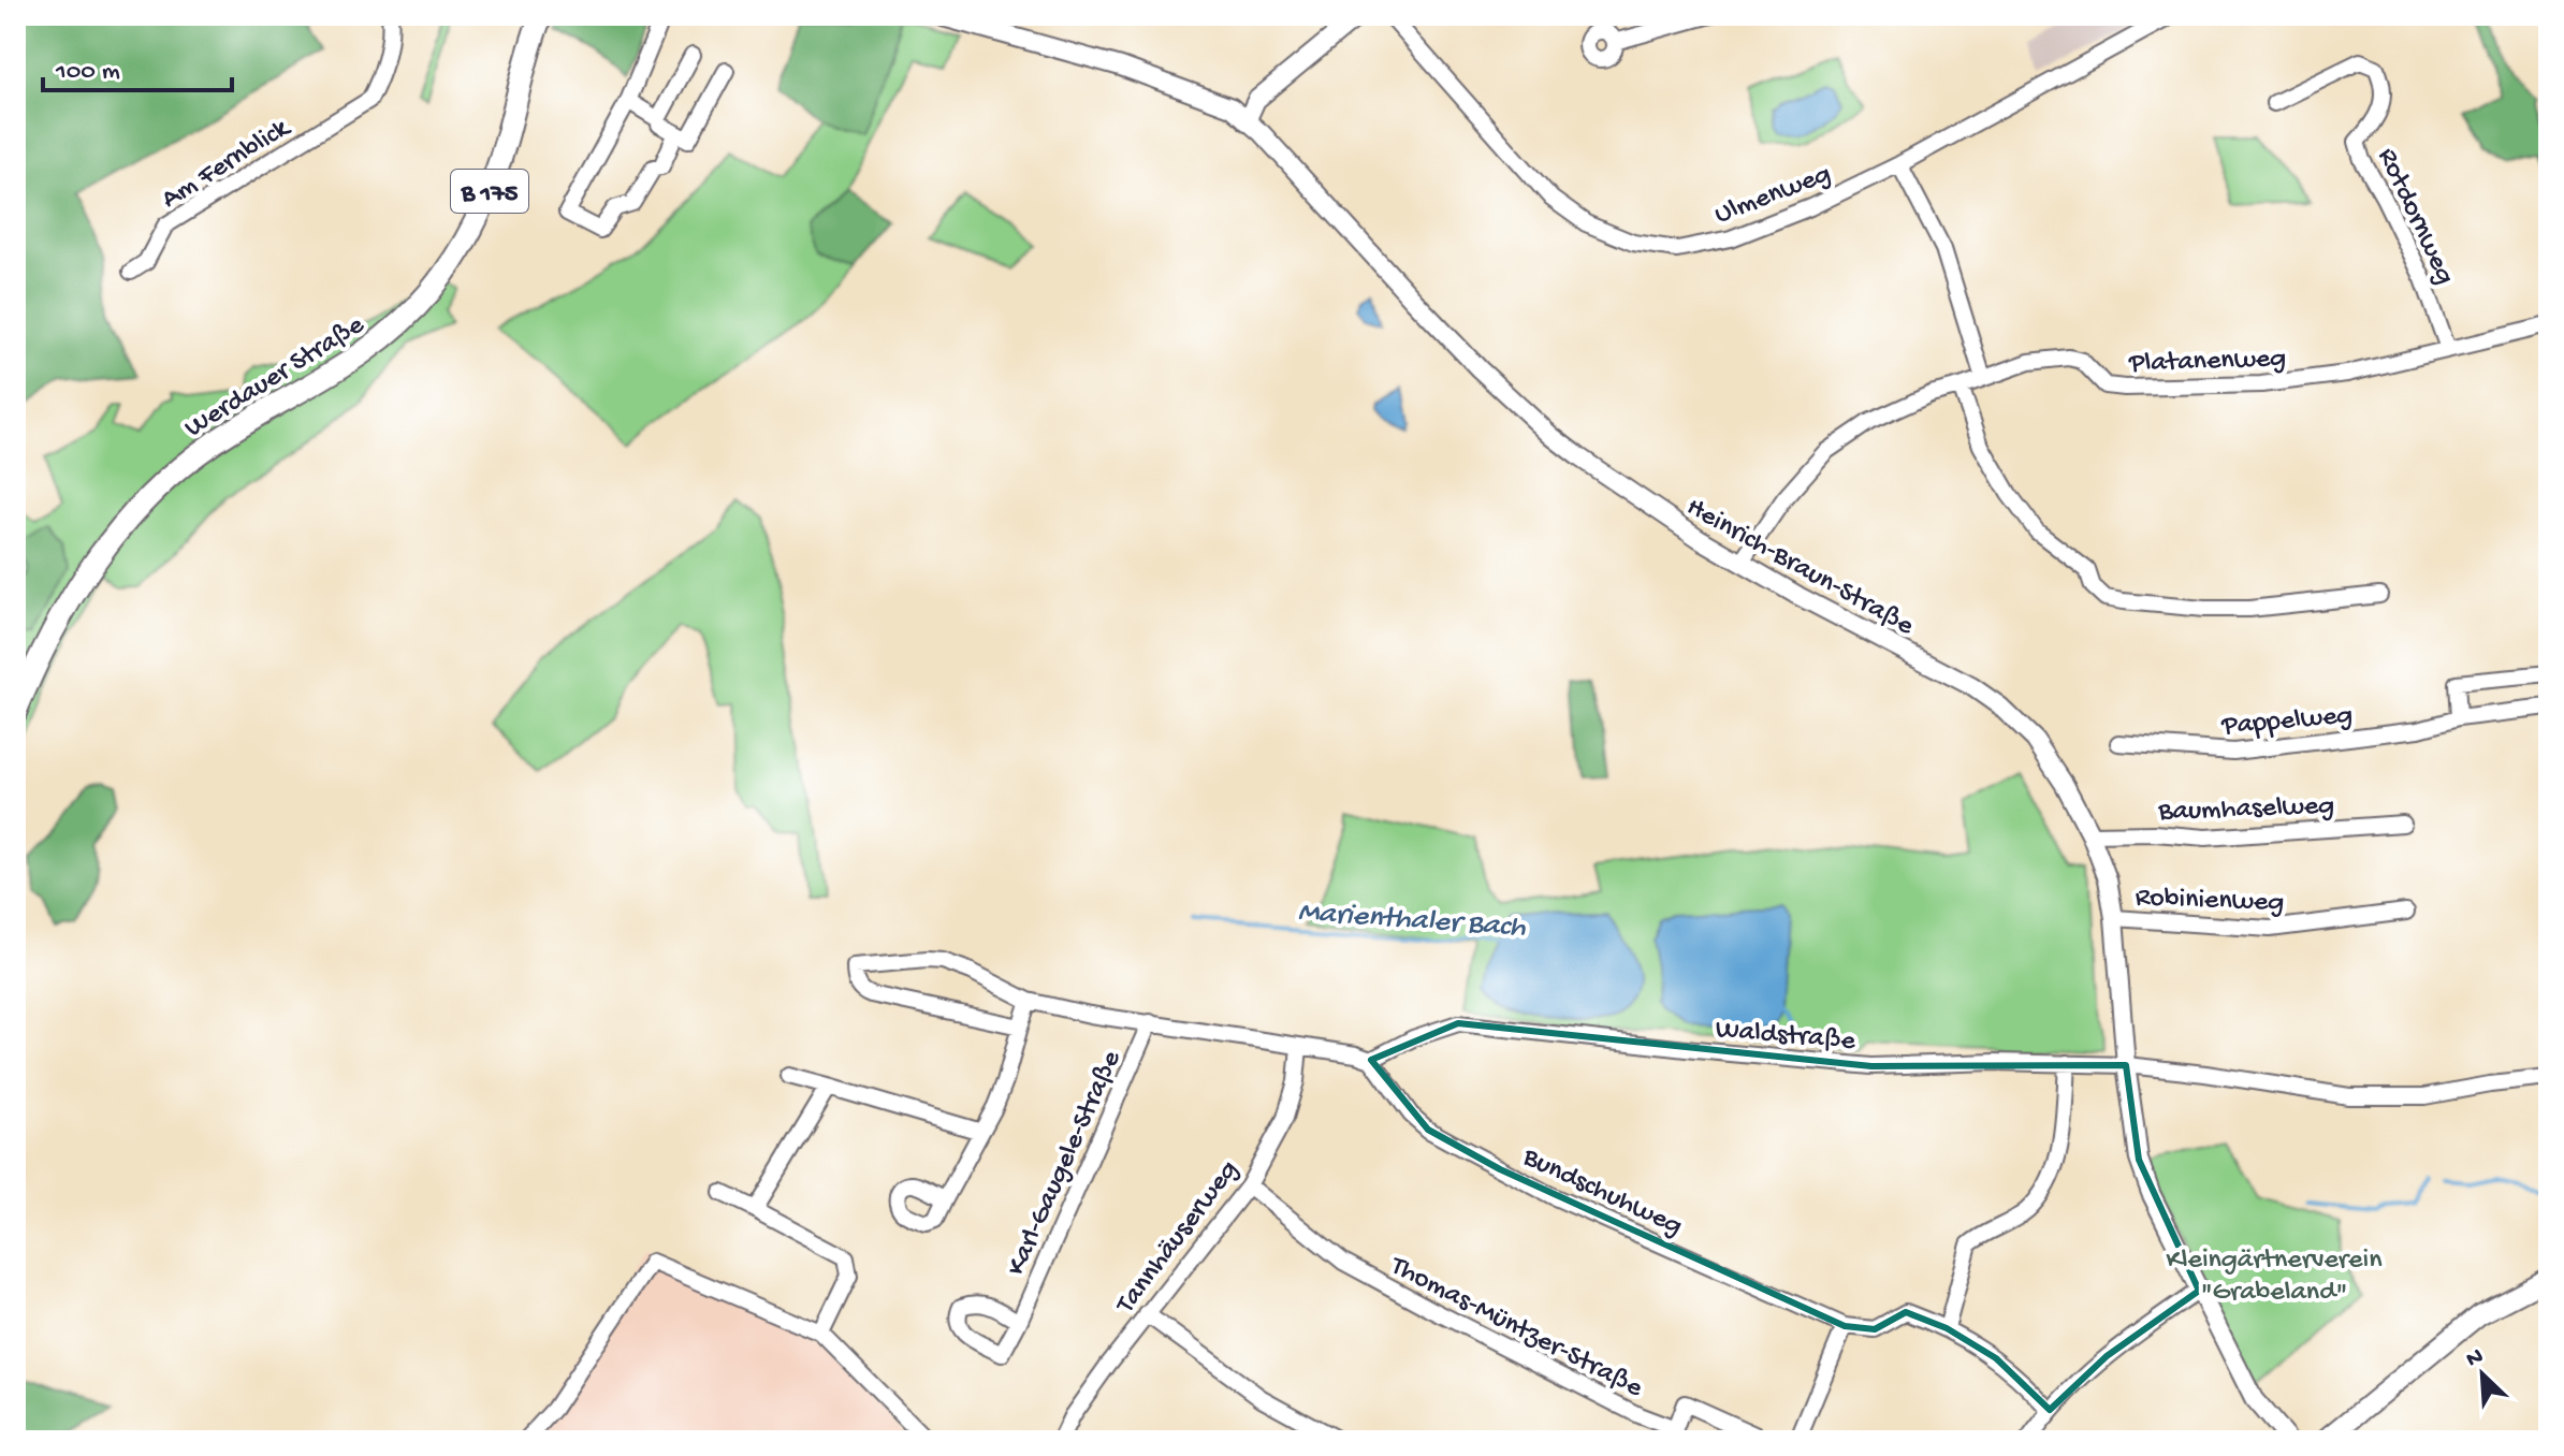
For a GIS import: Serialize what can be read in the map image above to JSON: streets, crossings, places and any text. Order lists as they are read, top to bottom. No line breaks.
{"streets":{"main road":["B 175","Werdauer Straße"],"street":["Am Fernblick","Ulmenweg","Rotdornweg","Platanenweg","Heinrich-Braun-Straße","Pappelweg","Baumhaselweg","Robinienweg","Waldstraße","Karl-Gaugele-Straße","Bundschuhweg","Tannhäuserweg","Thomas-Müntzer-Straße"]},"crossings":[["Rotdornweg","Platanenweg"],["Platanenweg","Heinrich-Braun-Straße"],["Heinrich-Braun-Straße","Baumhaselweg"],["Heinrich-Braun-Straße","Robinienweg"],["Heinrich-Braun-Straße","Waldstraße"],["Waldstraße","Bundschuhweg"],["Tannhäuserweg","Thomas-Müntzer-Straße"]],"water":["Marienthaler Bach"],"parks":["Kleingärtnerverein \"Grabeland\""],"scale_bar":"100 m","north":"top left"}
